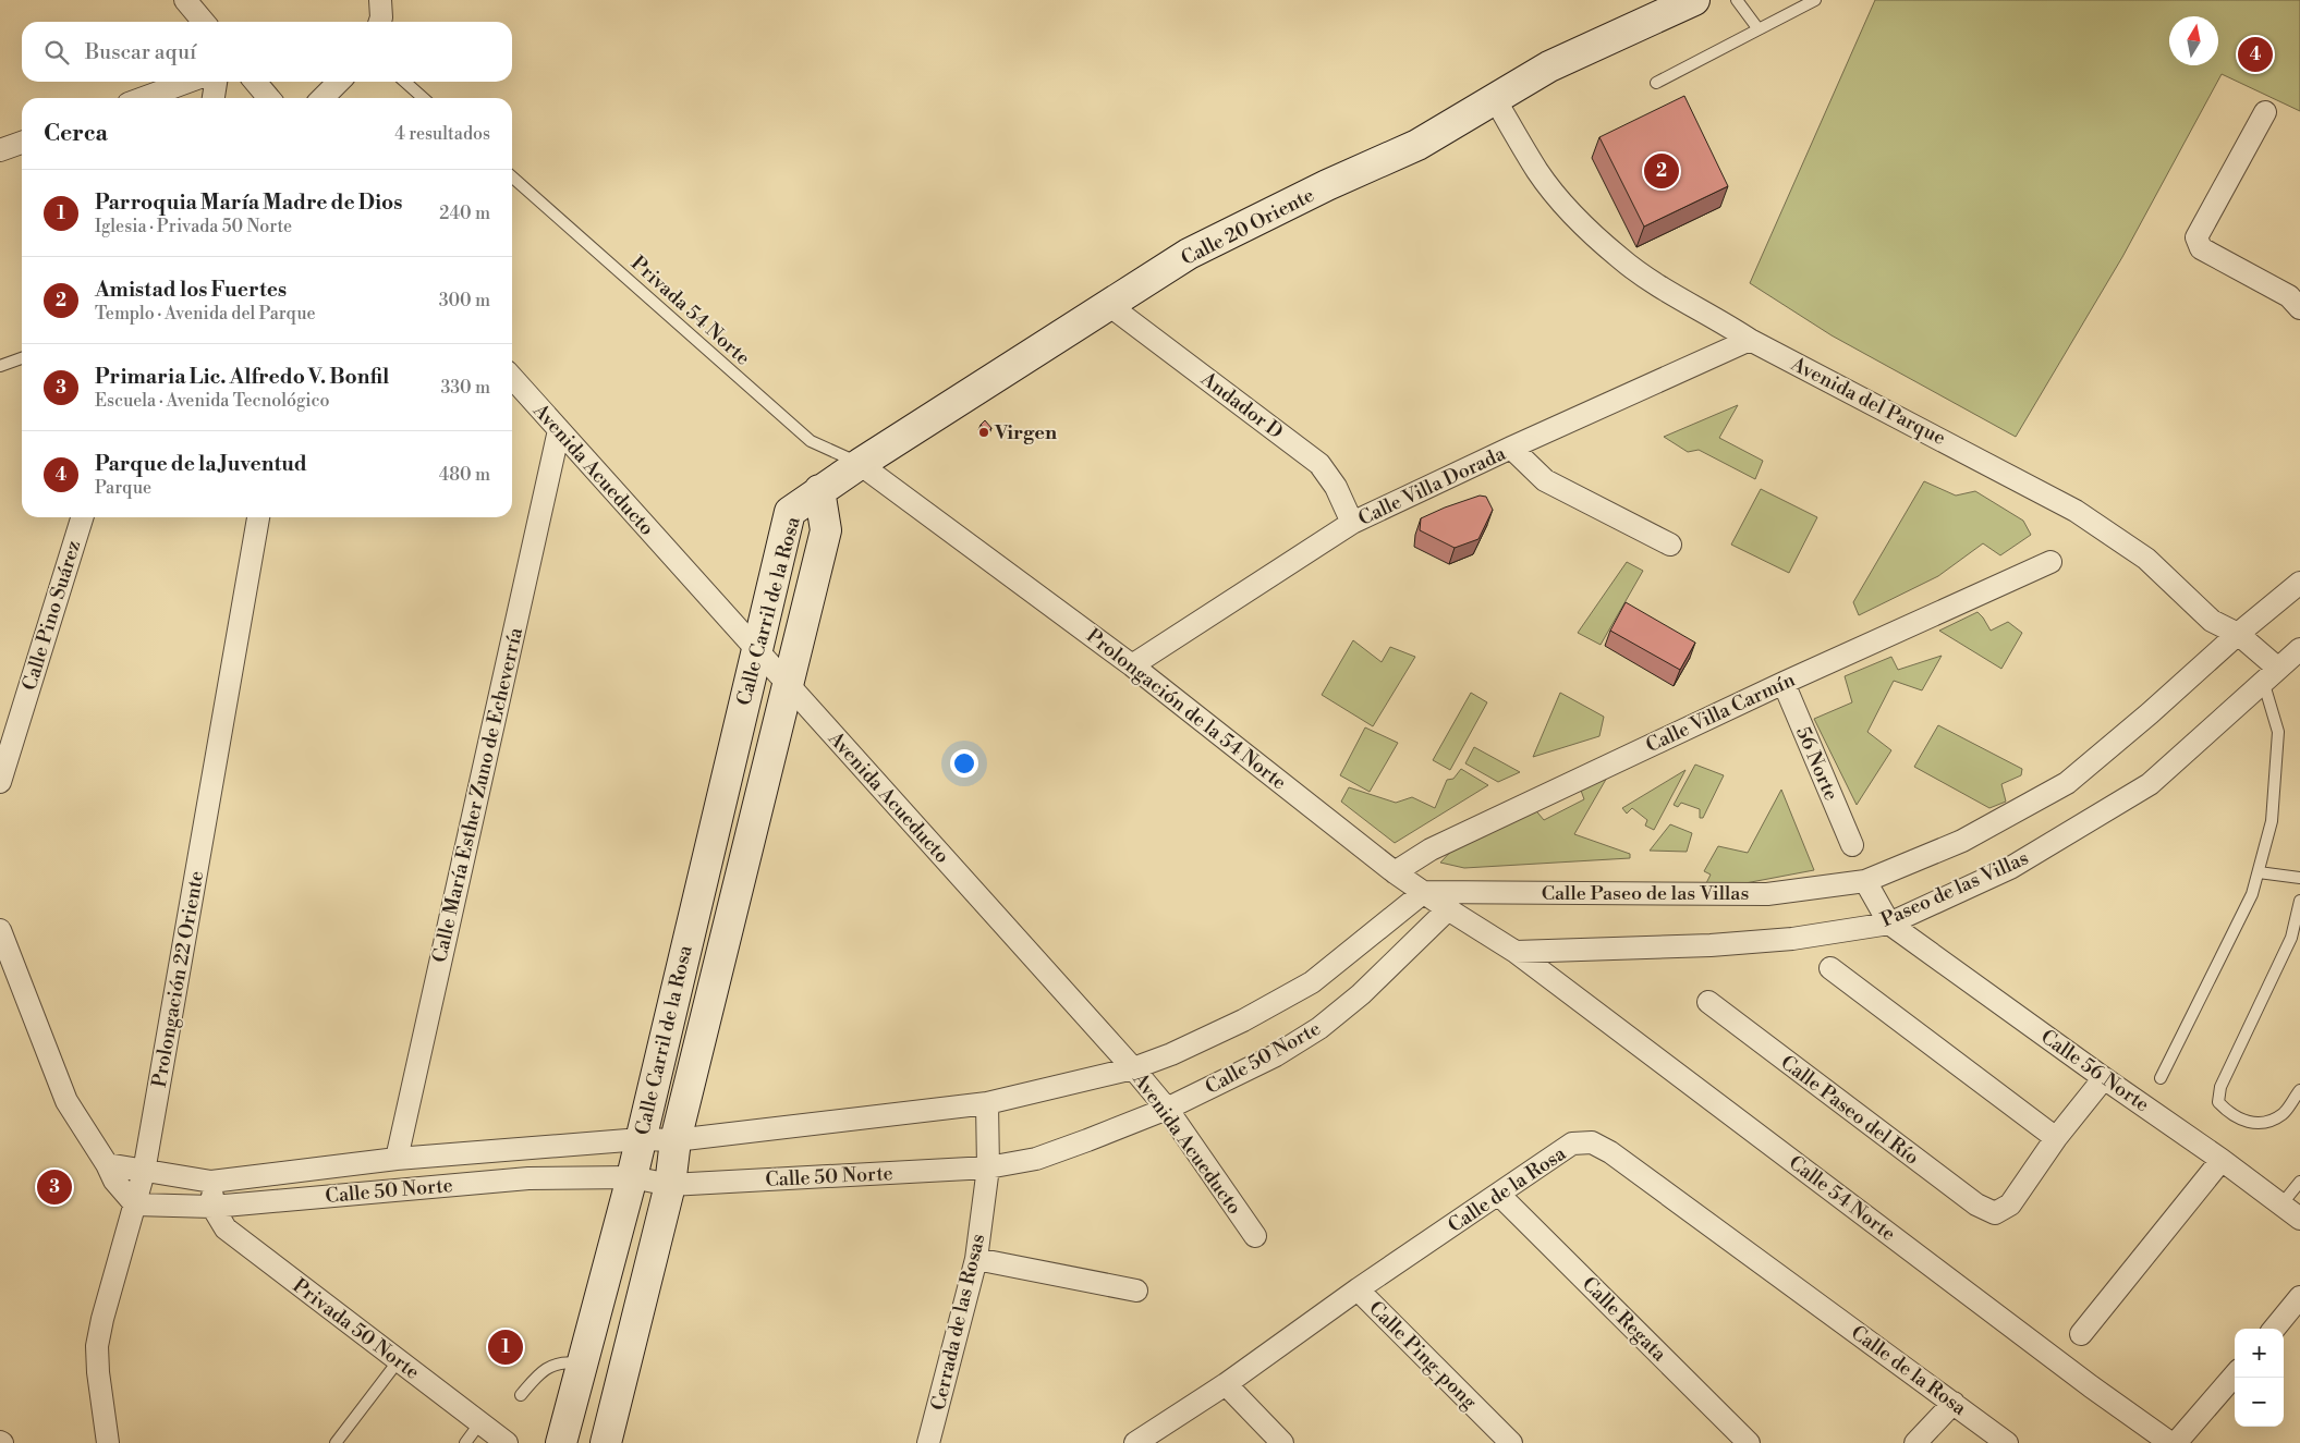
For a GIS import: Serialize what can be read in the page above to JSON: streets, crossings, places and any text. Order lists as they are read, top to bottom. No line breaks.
{"streets":{"main road":["Calle 20 Oriente","Calle Carril de la Rosa"],"street":["Avenida del Parque","Andador D","Avenida Acueducto","Calle Villa Dorada","Calle Pino Suárez","Prolongación de la 54 Norte","Calle Villa Carmín","56 Norte","Calle María Esther Zuno de Echeverría","Paseo de las Villas","Calle Paseo de las Villas","Prolongación 22 Oriente","Calle 50 Norte","Calle 56 Norte","Calle Paseo del Río","Calle de la Rosa","Calle 54 Norte","Calle Regata","Cerrada de las Rosas","Privada 50 Norte","Calle Ping-pong"],"lane":["Privada 54 Norte"]},"crossings":[["Calle 20 Oriente","Privada 54 Norte"],["Calle 20 Oriente","Avenida del Parque"],["Calle 20 Oriente","Andador D"],["Calle 20 Oriente","Calle Carril de la Rosa"],["Calle 20 Oriente","Prolongación de la 54 Norte"],["Privada 54 Norte","Prolongación de la 54 Norte"],["Avenida del Parque","Calle Villa Dorada"],["Avenida del Parque","Paseo de las Villas"],["Andador D","Calle Villa Dorada"],["Avenida Acueducto","Calle Carril de la Rosa"],["Avenida Acueducto","Calle María Esther Zuno de Echeverría"],["Avenida Acueducto","Calle 50 Norte"],["Calle Villa Dorada","Prolongación de la 54 Norte"],["Calle Carril de la Rosa","Calle 50 Norte"],["Prolongación de la 54 Norte","Calle Villa Carmín"],["Prolongación de la 54 Norte","Paseo de las Villas"],["Prolongación de la 54 Norte","Calle Paseo de las Villas"],["Prolongación de la 54 Norte","Calle 50 Norte"],["Prolongación de la 54 Norte","Calle 54 Norte"],["Calle Villa Carmín","56 Norte"],["Calle María Esther Zuno de Echeverría","Calle 50 Norte"],["Paseo de las Villas","Calle 56 Norte"],["Paseo de las Villas","Calle 54 Norte"],["Calle Paseo de las Villas","Calle 50 Norte"],["Prolongación 22 Oriente","Calle 50 Norte"],["Calle 50 Norte","Cerrada de las Rosas"],["Calle 50 Norte","Privada 50 Norte"],["Calle de la Rosa","Calle Regata"],["Calle de la Rosa","Calle Ping-pong"]],"places":["Virgen"],"north":"top","page":{"search":"Buscar aquí","pins":["4","2","3","1"],"heading":["Cerca","4 resultados"],"list":[{"mark":"1","name":"Parroquia María Madre de Dios","note":"Iglesia · Privada 50 Norte","value":"240 m"},{"mark":"2","name":"Amistad los Fuertes","note":"Templo · Avenida del Parque","value":"300 m"},{"mark":"3","name":"Primaria Lic. Alfredo V. Bonfil","note":"Escuela · Avenida Tecnológico","value":"330 m"},{"mark":"4","name":"Parque de la Juventud","note":"Parque","value":"480 m"}],"map_buttons":["+","−"]}}
